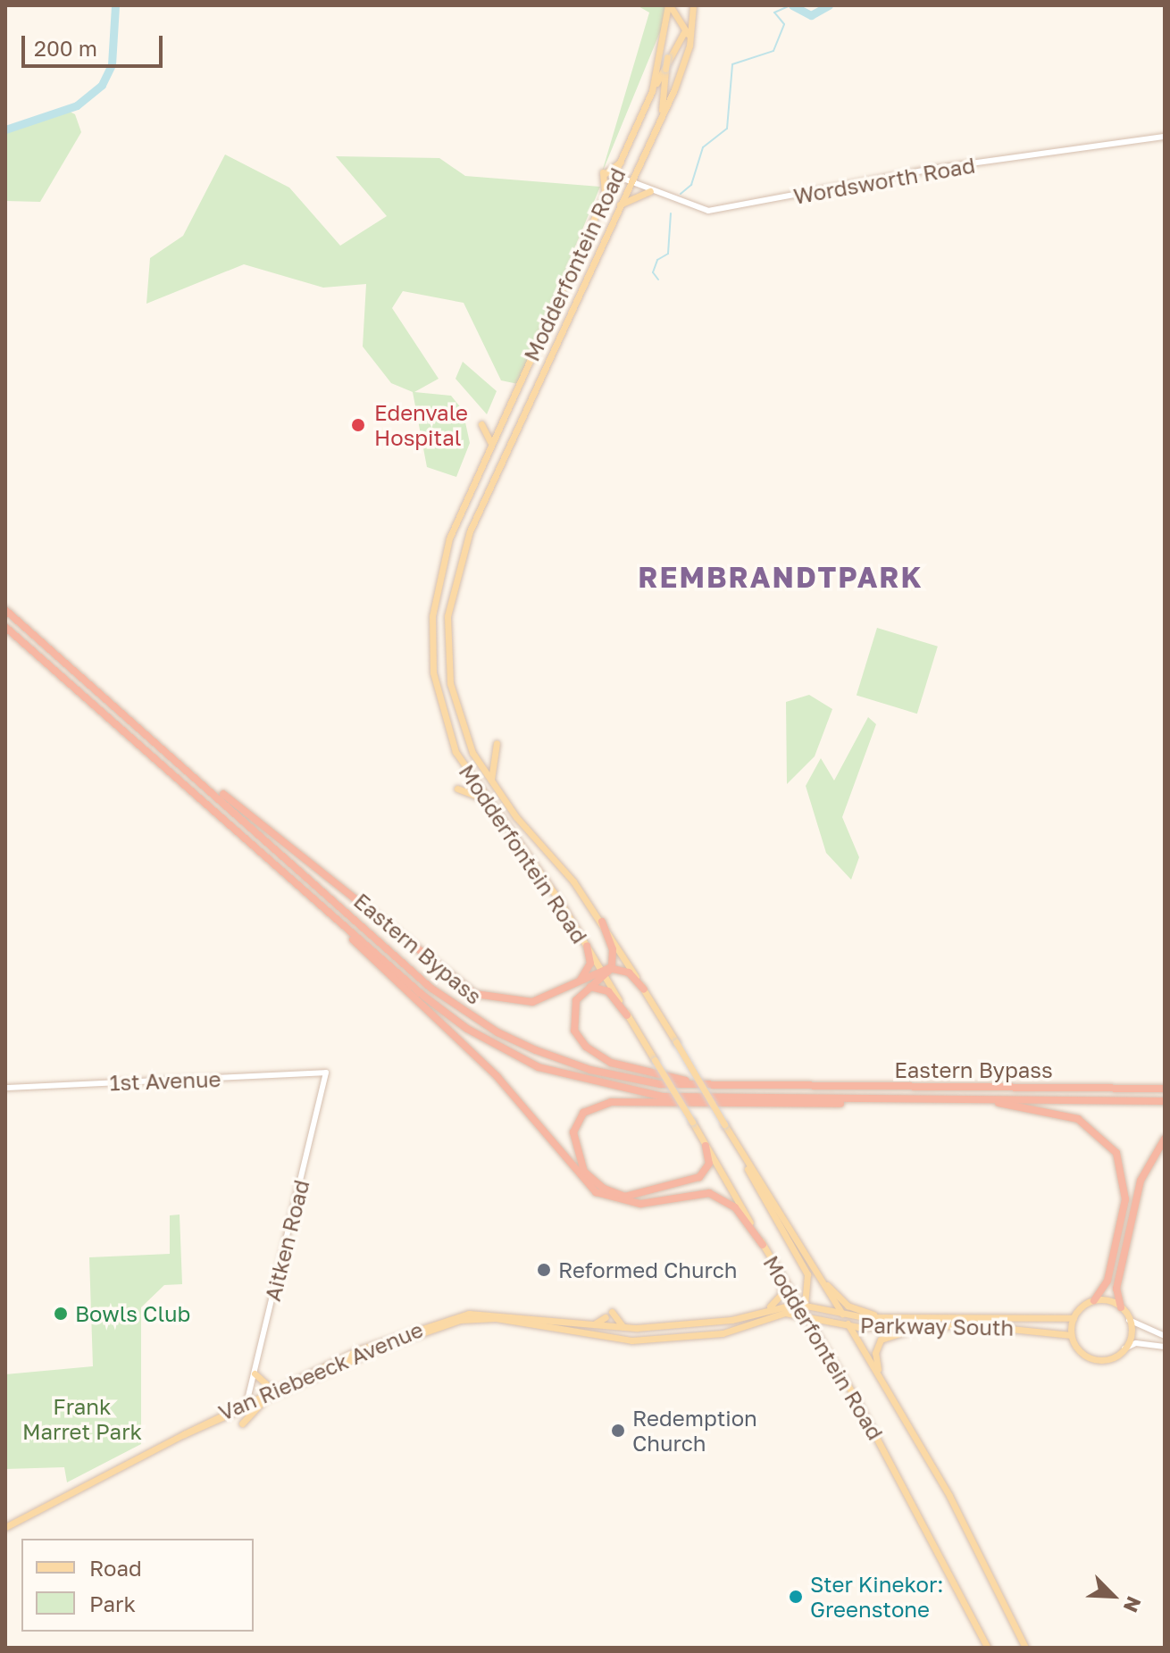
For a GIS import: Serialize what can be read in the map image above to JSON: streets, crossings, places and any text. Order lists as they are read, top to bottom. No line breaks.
{"streets":{"highway":["Eastern Bypass"],"main road":["Wordsworth Road","Modderfontein Road","1st Avenue","Aitken Road","Parkway South","Van Riebeeck Avenue"]},"crossings":[["Wordsworth Road","Modderfontein Road"],["Modderfontein Road","Parkway South"],["Modderfontein Road","Van Riebeeck Avenue"],["1st Avenue","Aitken Road"],["Aitken Road","Van Riebeeck Avenue"],["Parkway South","Van Riebeeck Avenue"]],"districts":["REMBRANDTPARK"],"parks":["Frank Marret Park"],"places":["Edenvale Hospital","Reformed Church","Bowls Club","Redemption Church","Ster Kinekor: Greenstone"],"legend":["Road","Park"],"scale_bar":"200 m","north":"bottom right"}
